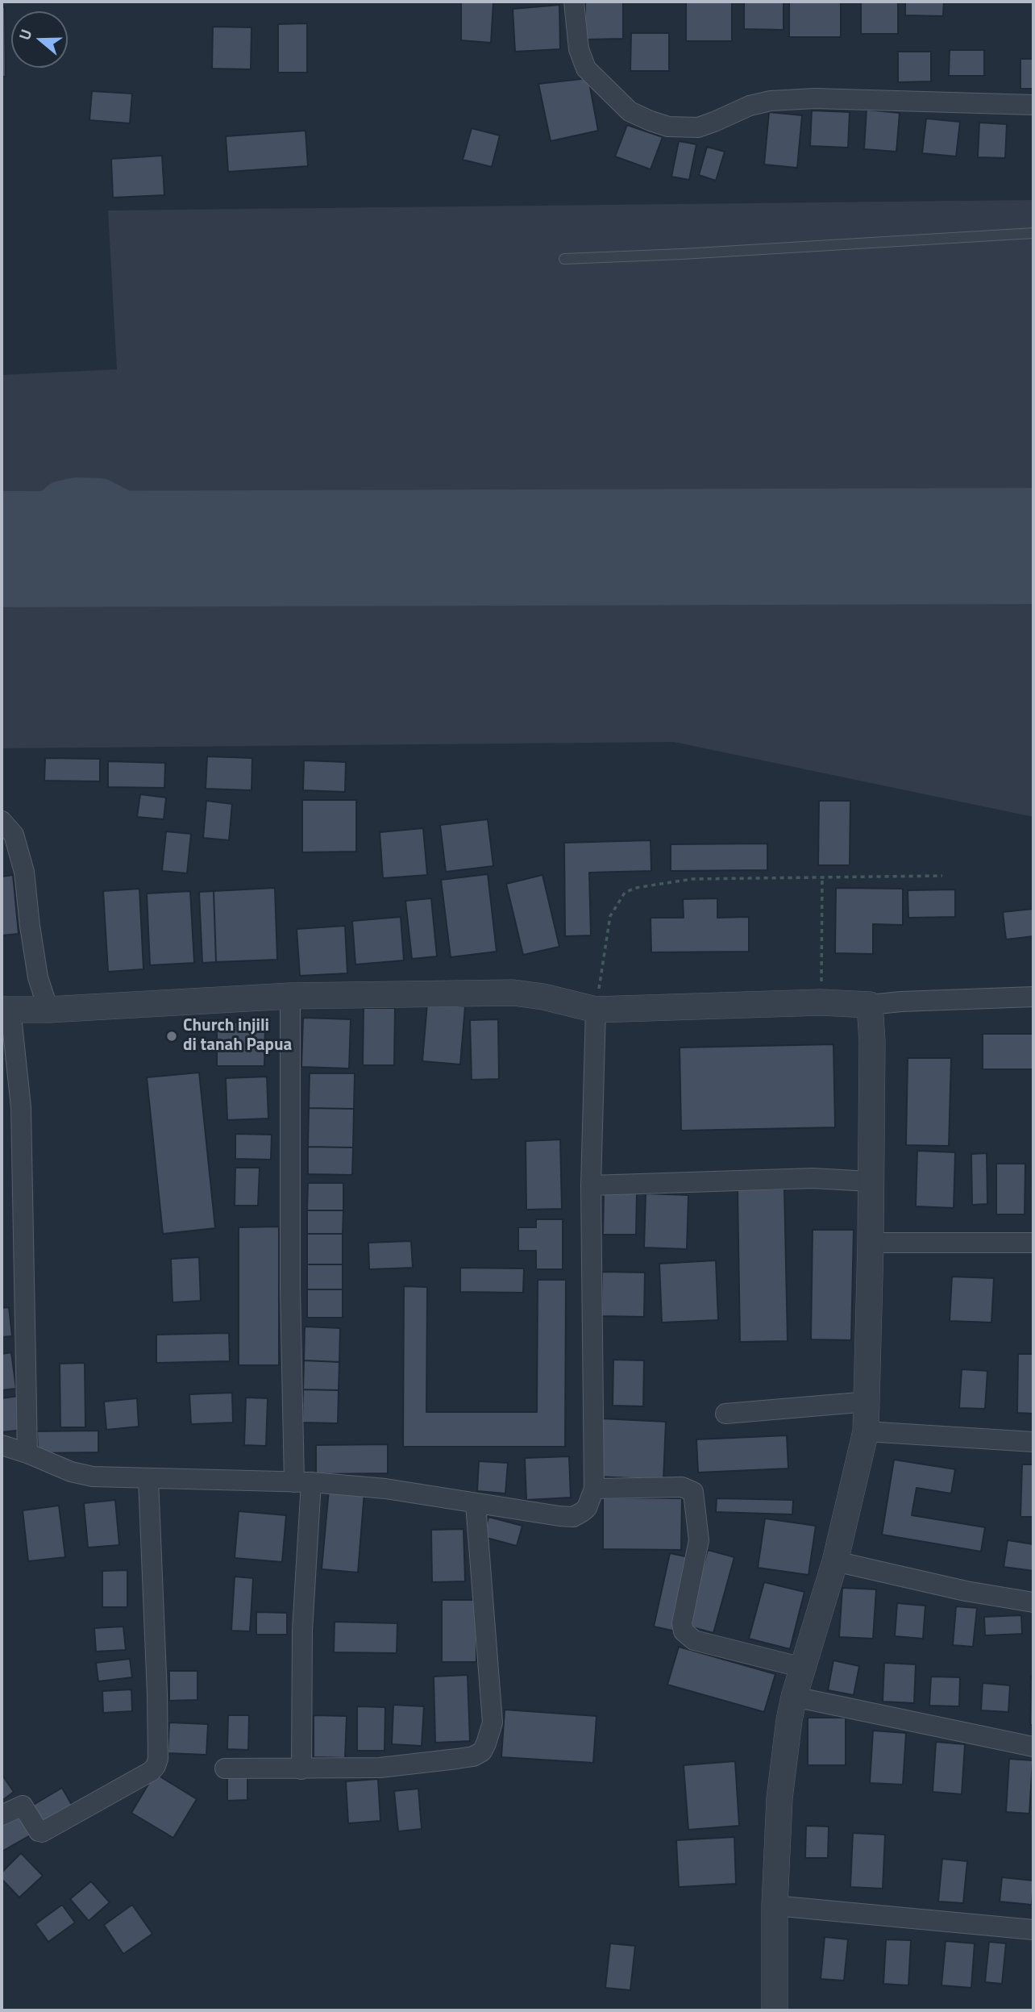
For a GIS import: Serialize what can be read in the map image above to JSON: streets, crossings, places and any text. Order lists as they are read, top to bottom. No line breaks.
{"places":["Church injili di tanah Papua"],"north":"left"}
